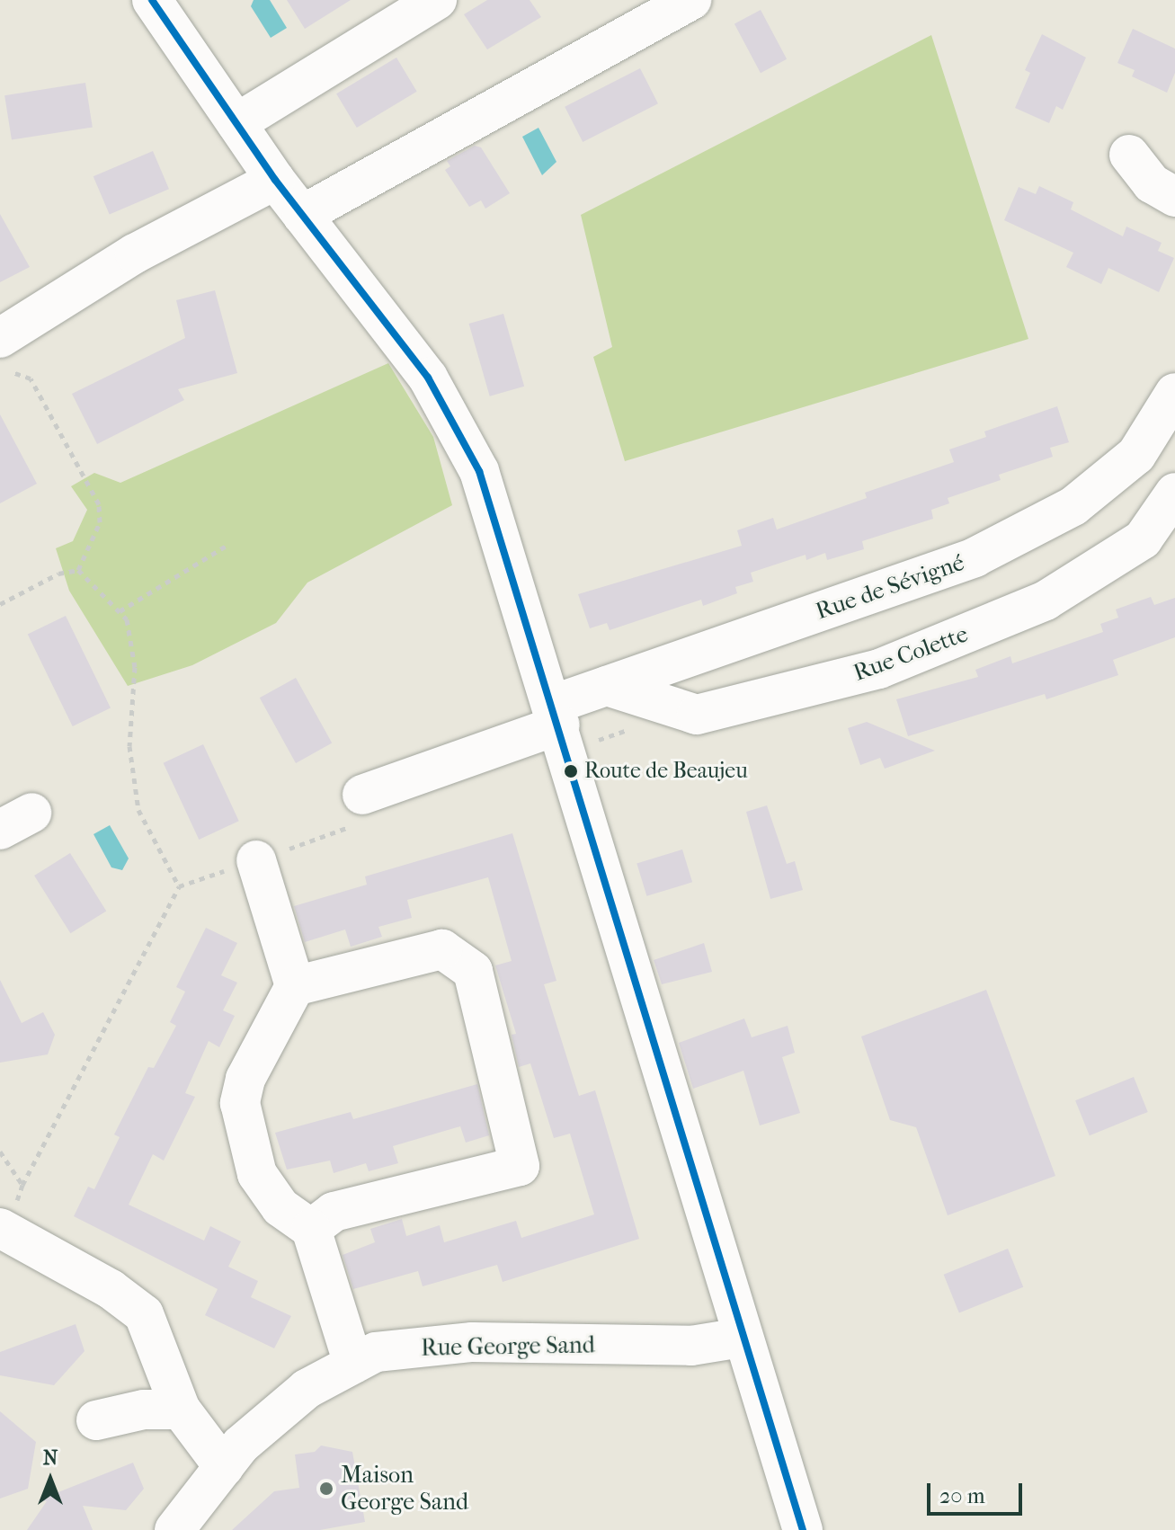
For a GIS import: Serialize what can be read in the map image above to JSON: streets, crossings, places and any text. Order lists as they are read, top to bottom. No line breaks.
{"streets":{"street":["Rue de Sévigné","Rue Colette","Rue George Sand"]},"crossings":[["Rue de Sévigné","Rue Colette"]],"places":["Route de Beaujeu","Maison George Sand"],"scale_bar":"20 m","north":"top"}
